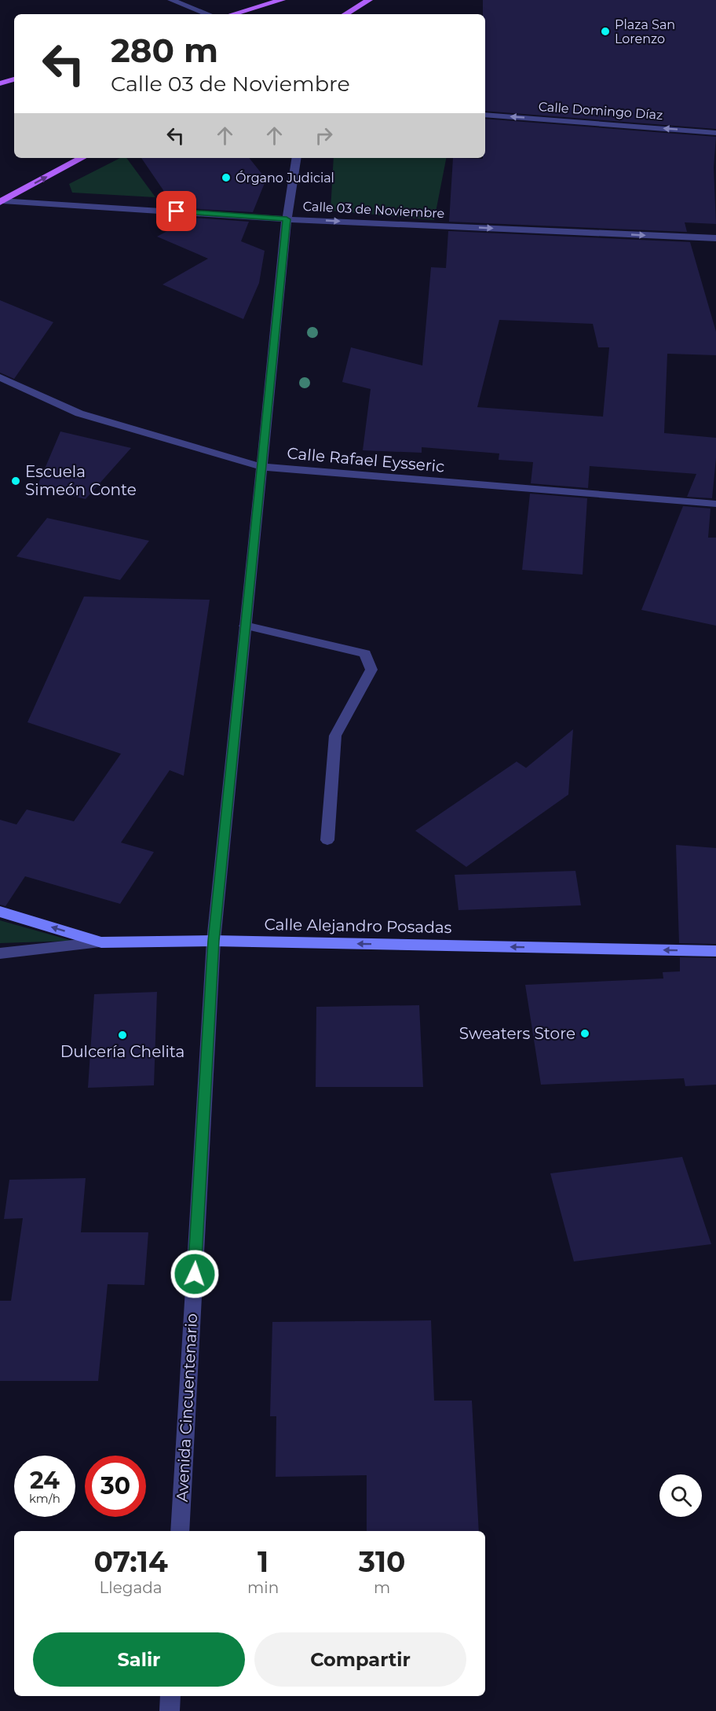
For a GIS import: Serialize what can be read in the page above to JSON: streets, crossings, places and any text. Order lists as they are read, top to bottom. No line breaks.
{"streets":{"street":["Calle Domingo Díaz","Calle 03 de Noviembre","Calle Rafael Eysseric","Calle Alejandro Posadas","Avenida Cincuentenario"]},"crossings":[["Calle 03 de Noviembre","Avenida Cincuentenario"],["Calle Rafael Eysseric","Avenida Cincuentenario"],["Calle Alejandro Posadas","Avenida Cincuentenario"]],"one_way":["Calle Domingo Díaz","Calle 03 de Noviembre","Calle Alejandro Posadas"],"places":["Plaza San Lorenzo","Órgano Judicial","Escuela Simeón Conte","Sweaters Store","Dulcería Chelita"],"page":{"turn":["280 m","Calle 03 de Noviembre"],"speed":"24 km/h","limit":"30","eta":["07:14","Llegada","1","min","310","m"],"buttons":["Salir","Compartir"]}}
